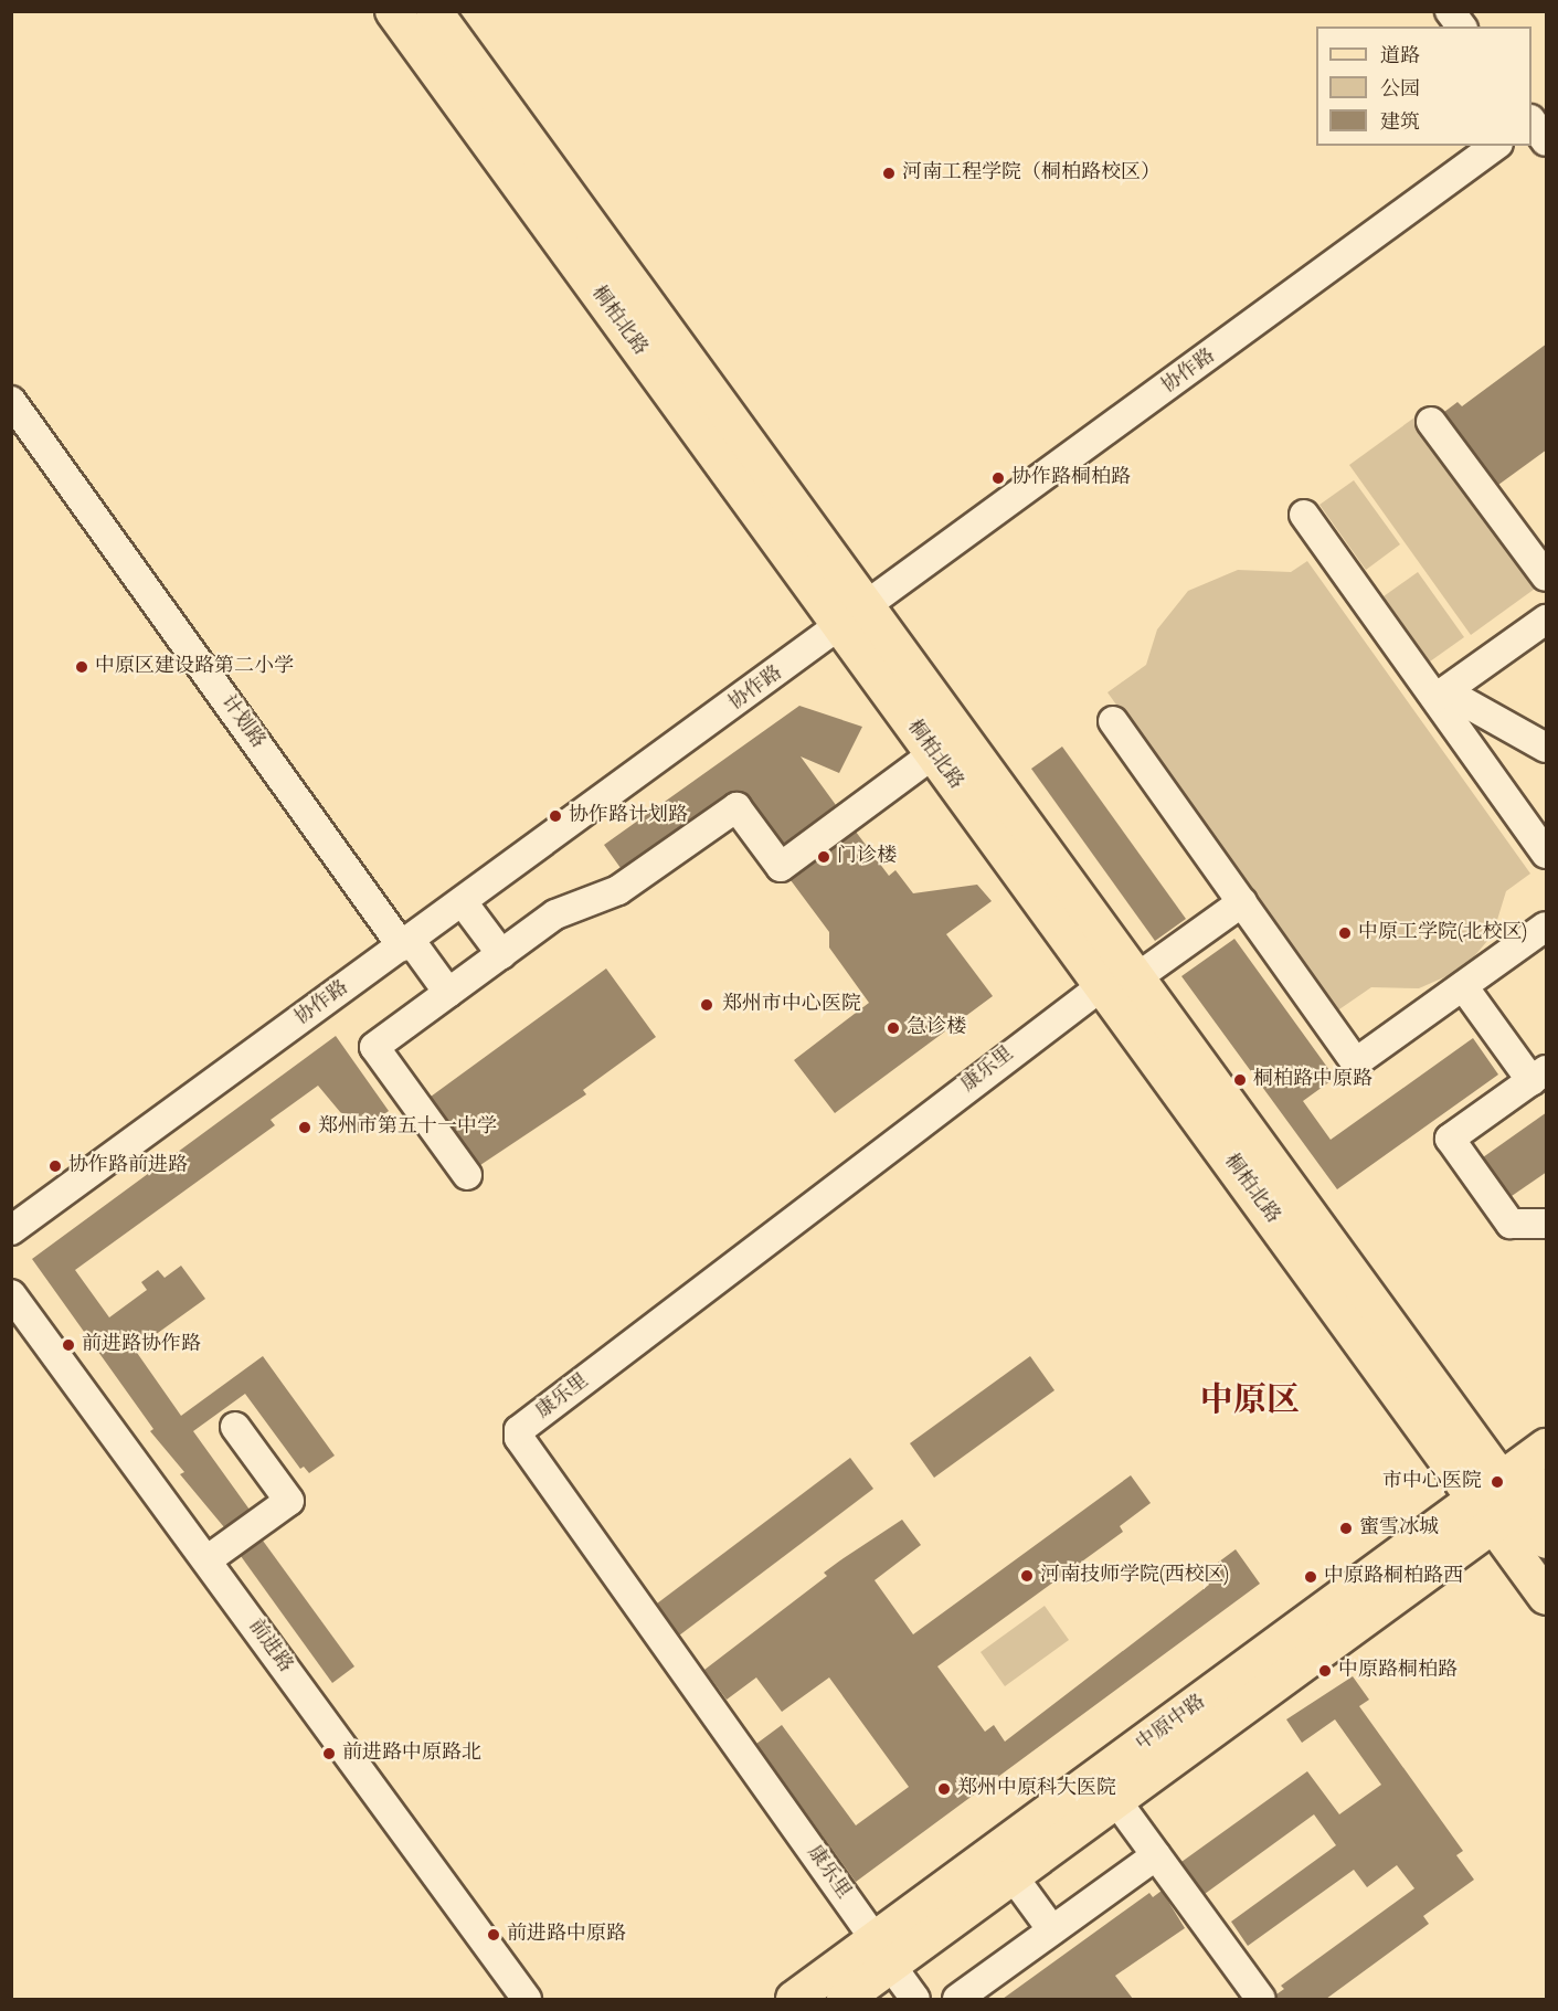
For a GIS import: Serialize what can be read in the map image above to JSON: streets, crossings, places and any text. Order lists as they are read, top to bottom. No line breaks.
{"streets":{"main road":["桐柏北路","中原中路"],"street":["协作路","计划路","康乐里","前进路"]},"crossings":[["桐柏北路","协作路"],["桐柏北路","康乐里"],["桐柏北路","中原中路"],["协作路","计划路"],["康乐里","中原中路"]],"districts":["中原区"],"places":["河南工程学院（桐柏路校区）","协作路桐柏路","中原区建设路第二小学","协作路计划路","门诊楼","中原工学院(北校区)","郑州市中心医院","急诊楼","桐柏路中原路","郑州市第五十一中学","协作路前进路","前进路协作路","市中心医院","蜜雪冰城","河南技师学院(西校区)","中原路桐柏路西","中原路桐柏路","前进路中原路北","郑州中原科大医院","前进路中原路"],"legend":["道路","公园","建筑"]}
